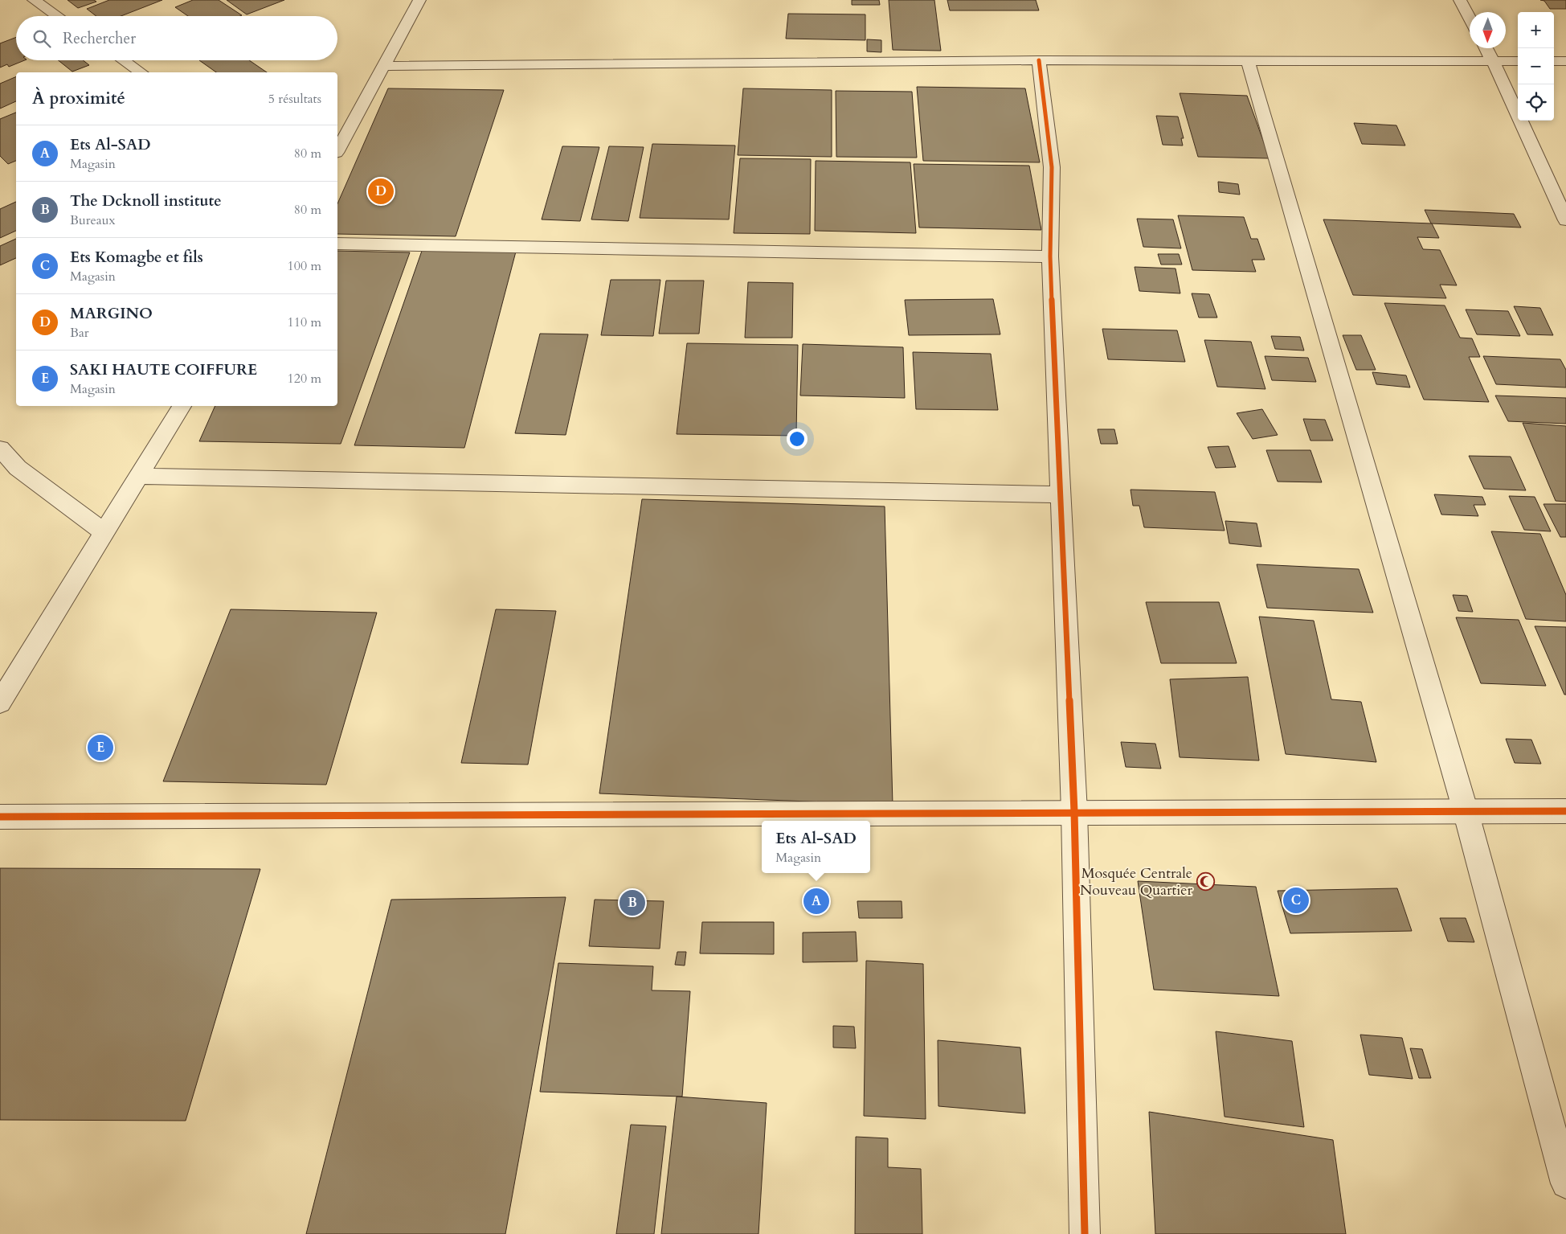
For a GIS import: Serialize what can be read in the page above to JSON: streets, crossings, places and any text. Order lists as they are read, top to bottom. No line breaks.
{"places":{"mosque":["Mosquée Centrale Nouveau Quartier"]},"north":"bottom","page":{"map_buttons":["+","−"],"search":"Rechercher","heading":["À proximité","5 résultats"],"list":[{"mark":"A","name":"Ets Al-SAD","note":"Magasin","value":"80 m"},{"mark":"B","name":"The Dcknoll institute","note":"Bureaux","value":"80 m"},{"mark":"C","name":"Ets Komagbe et fils","note":"Magasin","value":"100 m"},{"mark":"D","name":"MARGINO","note":"Bar","value":"110 m"},{"mark":"E","name":"SAKI HAUTE COIFFURE","note":"Magasin","value":"120 m"}],"pins":["D","E","C","A","B"],"popup":["Ets Al-SAD","Magasin"]}}
